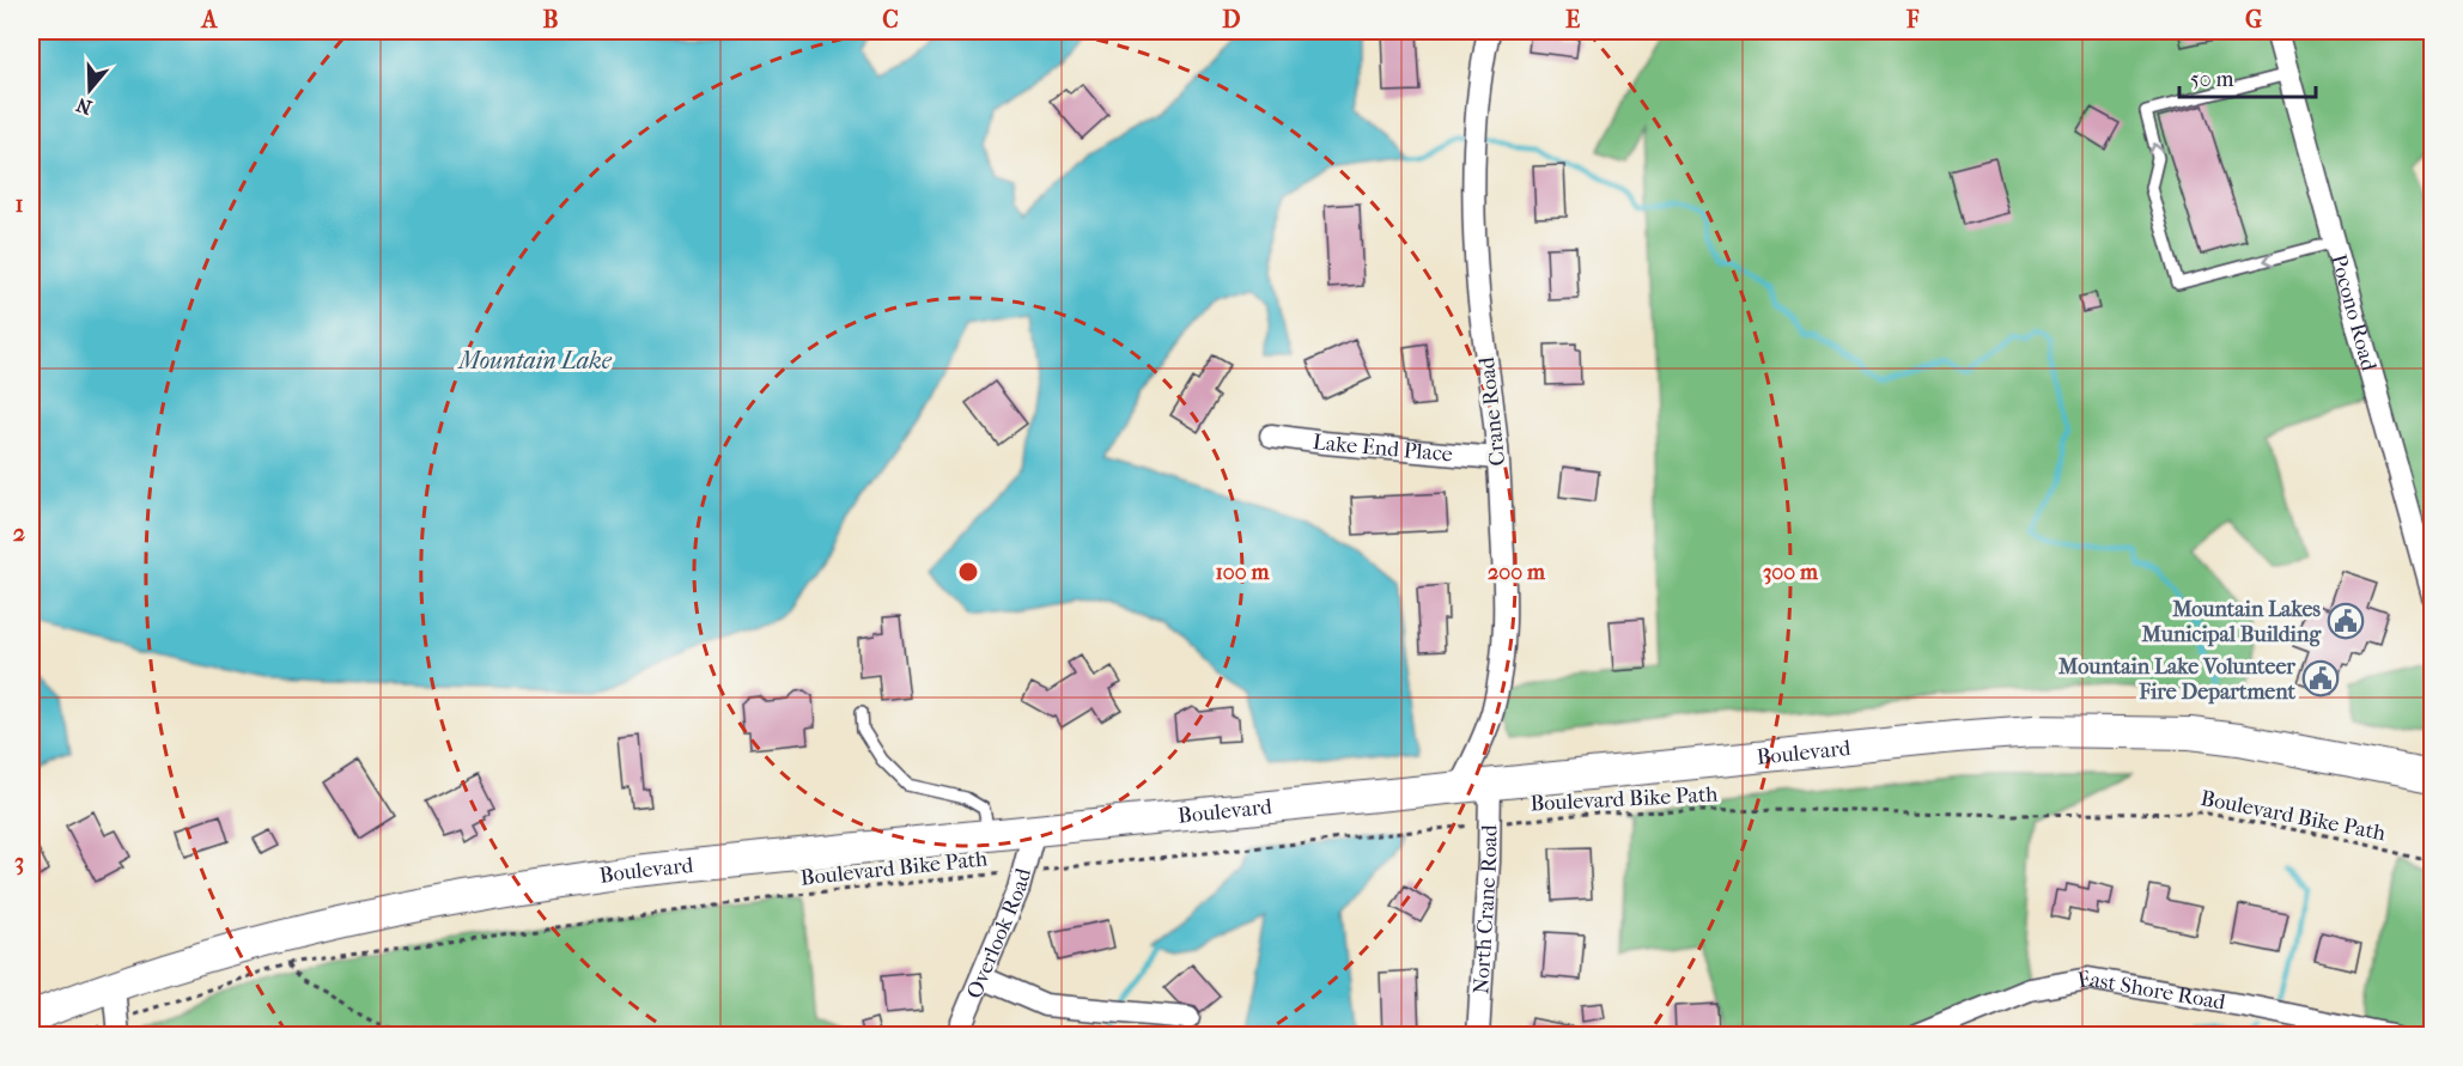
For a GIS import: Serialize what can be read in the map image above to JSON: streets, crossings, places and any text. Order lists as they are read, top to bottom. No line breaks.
{"streets":{"main road":["Boulevard"],"street":["Pocono Road","Crane Road","Lake End Place","North Crane Road","Overlook Road","East Shore Road"],"path":["Boulevard Bike Path"]},"crossings":[["Crane Road","Lake End Place"],["Crane Road","Boulevard"],["Crane Road","North Crane Road"],["Boulevard","North Crane Road"],["Boulevard","Overlook Road"],["Boulevard Bike Path","North Crane Road"],["Boulevard Bike Path","Overlook Road"]],"water":["Mountain Lake"],"places":{"public building":["Mountain Lakes Municipal Building","Mountain Lake Volunteer Fire Department"]},"scale_bar":"50 m","north":"bottom","grid":{"columns":["A","B","C","D","E","F","G"],"rows":["1","2","3"]},"rings":["100 m","200 m","300 m"]}
